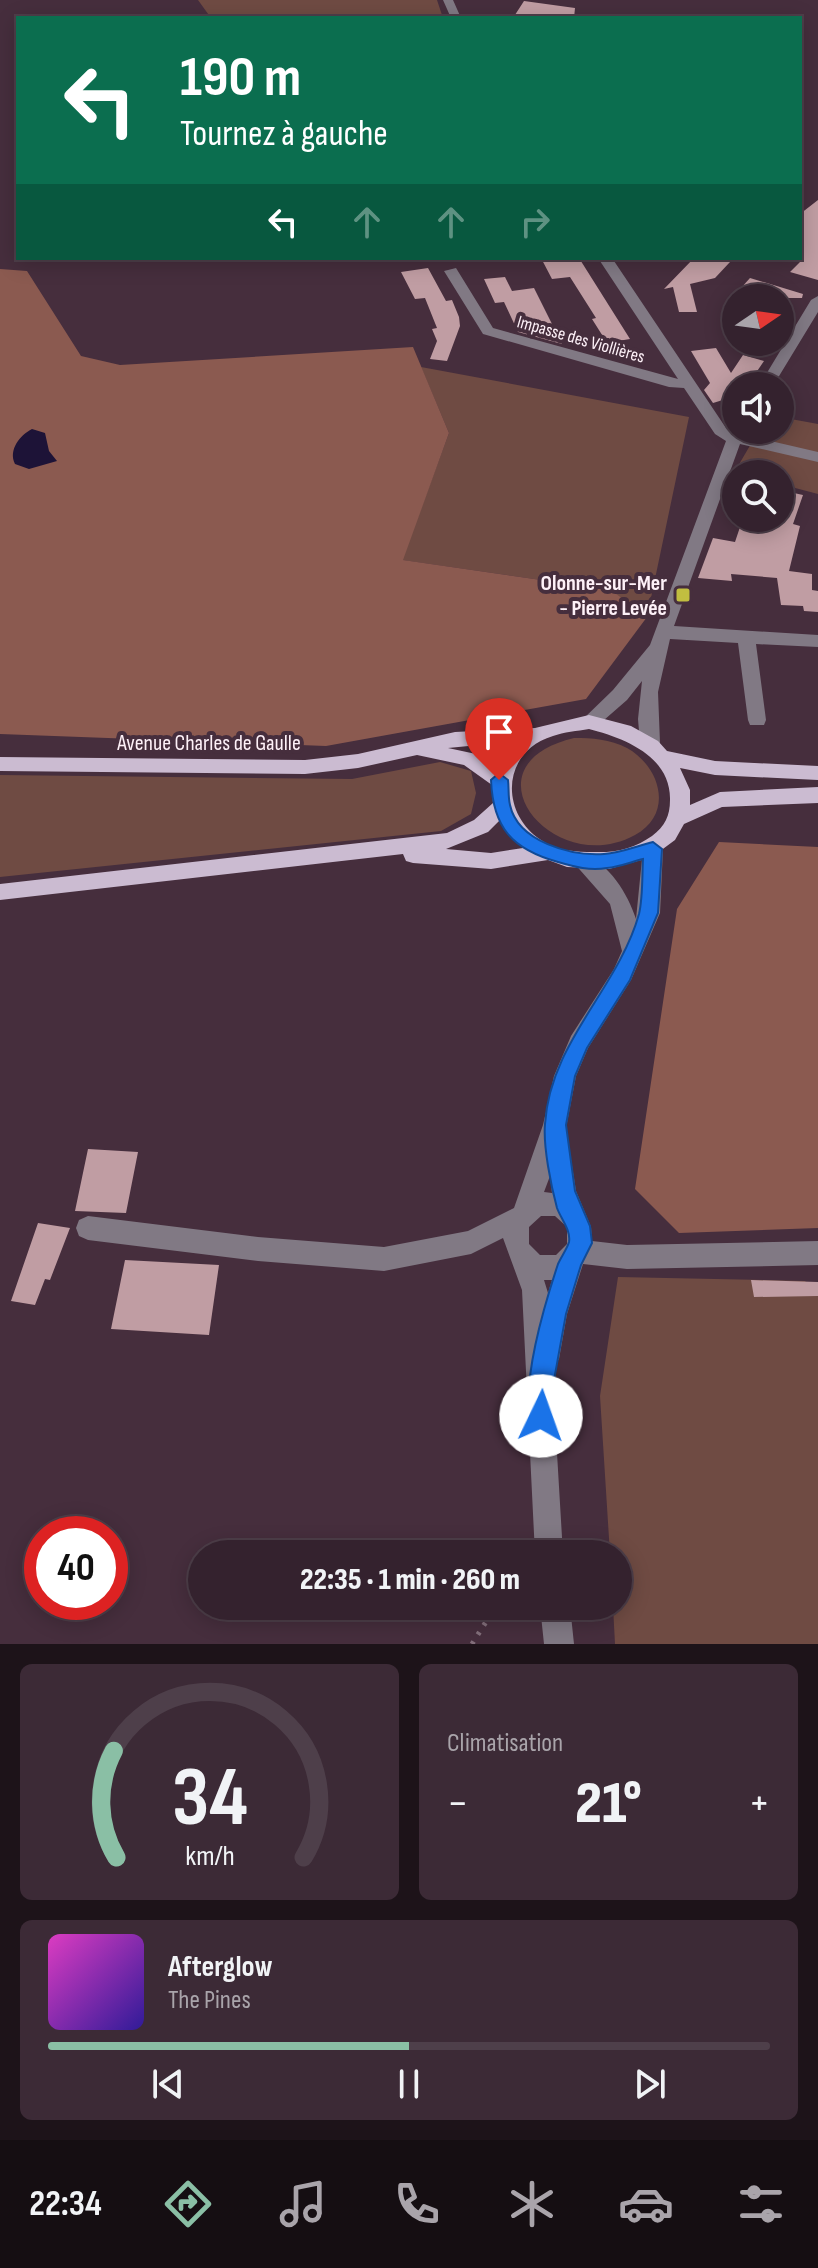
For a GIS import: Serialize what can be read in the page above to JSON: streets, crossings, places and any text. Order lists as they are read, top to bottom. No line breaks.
{"streets":{"main road":["Avenue Charles de Gaulle"],"street":["Impasse des Viollières"]},"places":{"transit":["Olonne-sur-Mer - Pierre Levée"]},"north":"right","page":{"turn":["190 m","Tournez à gauche"],"limit":"40","trip":"22:35 · 1 min · 260 m","tile":"Climatisation","heat":["−","21°","+"],"song":["Afterglow","The Pines"],"tabs":"22:34","gauge":["34","km/h"]}}
